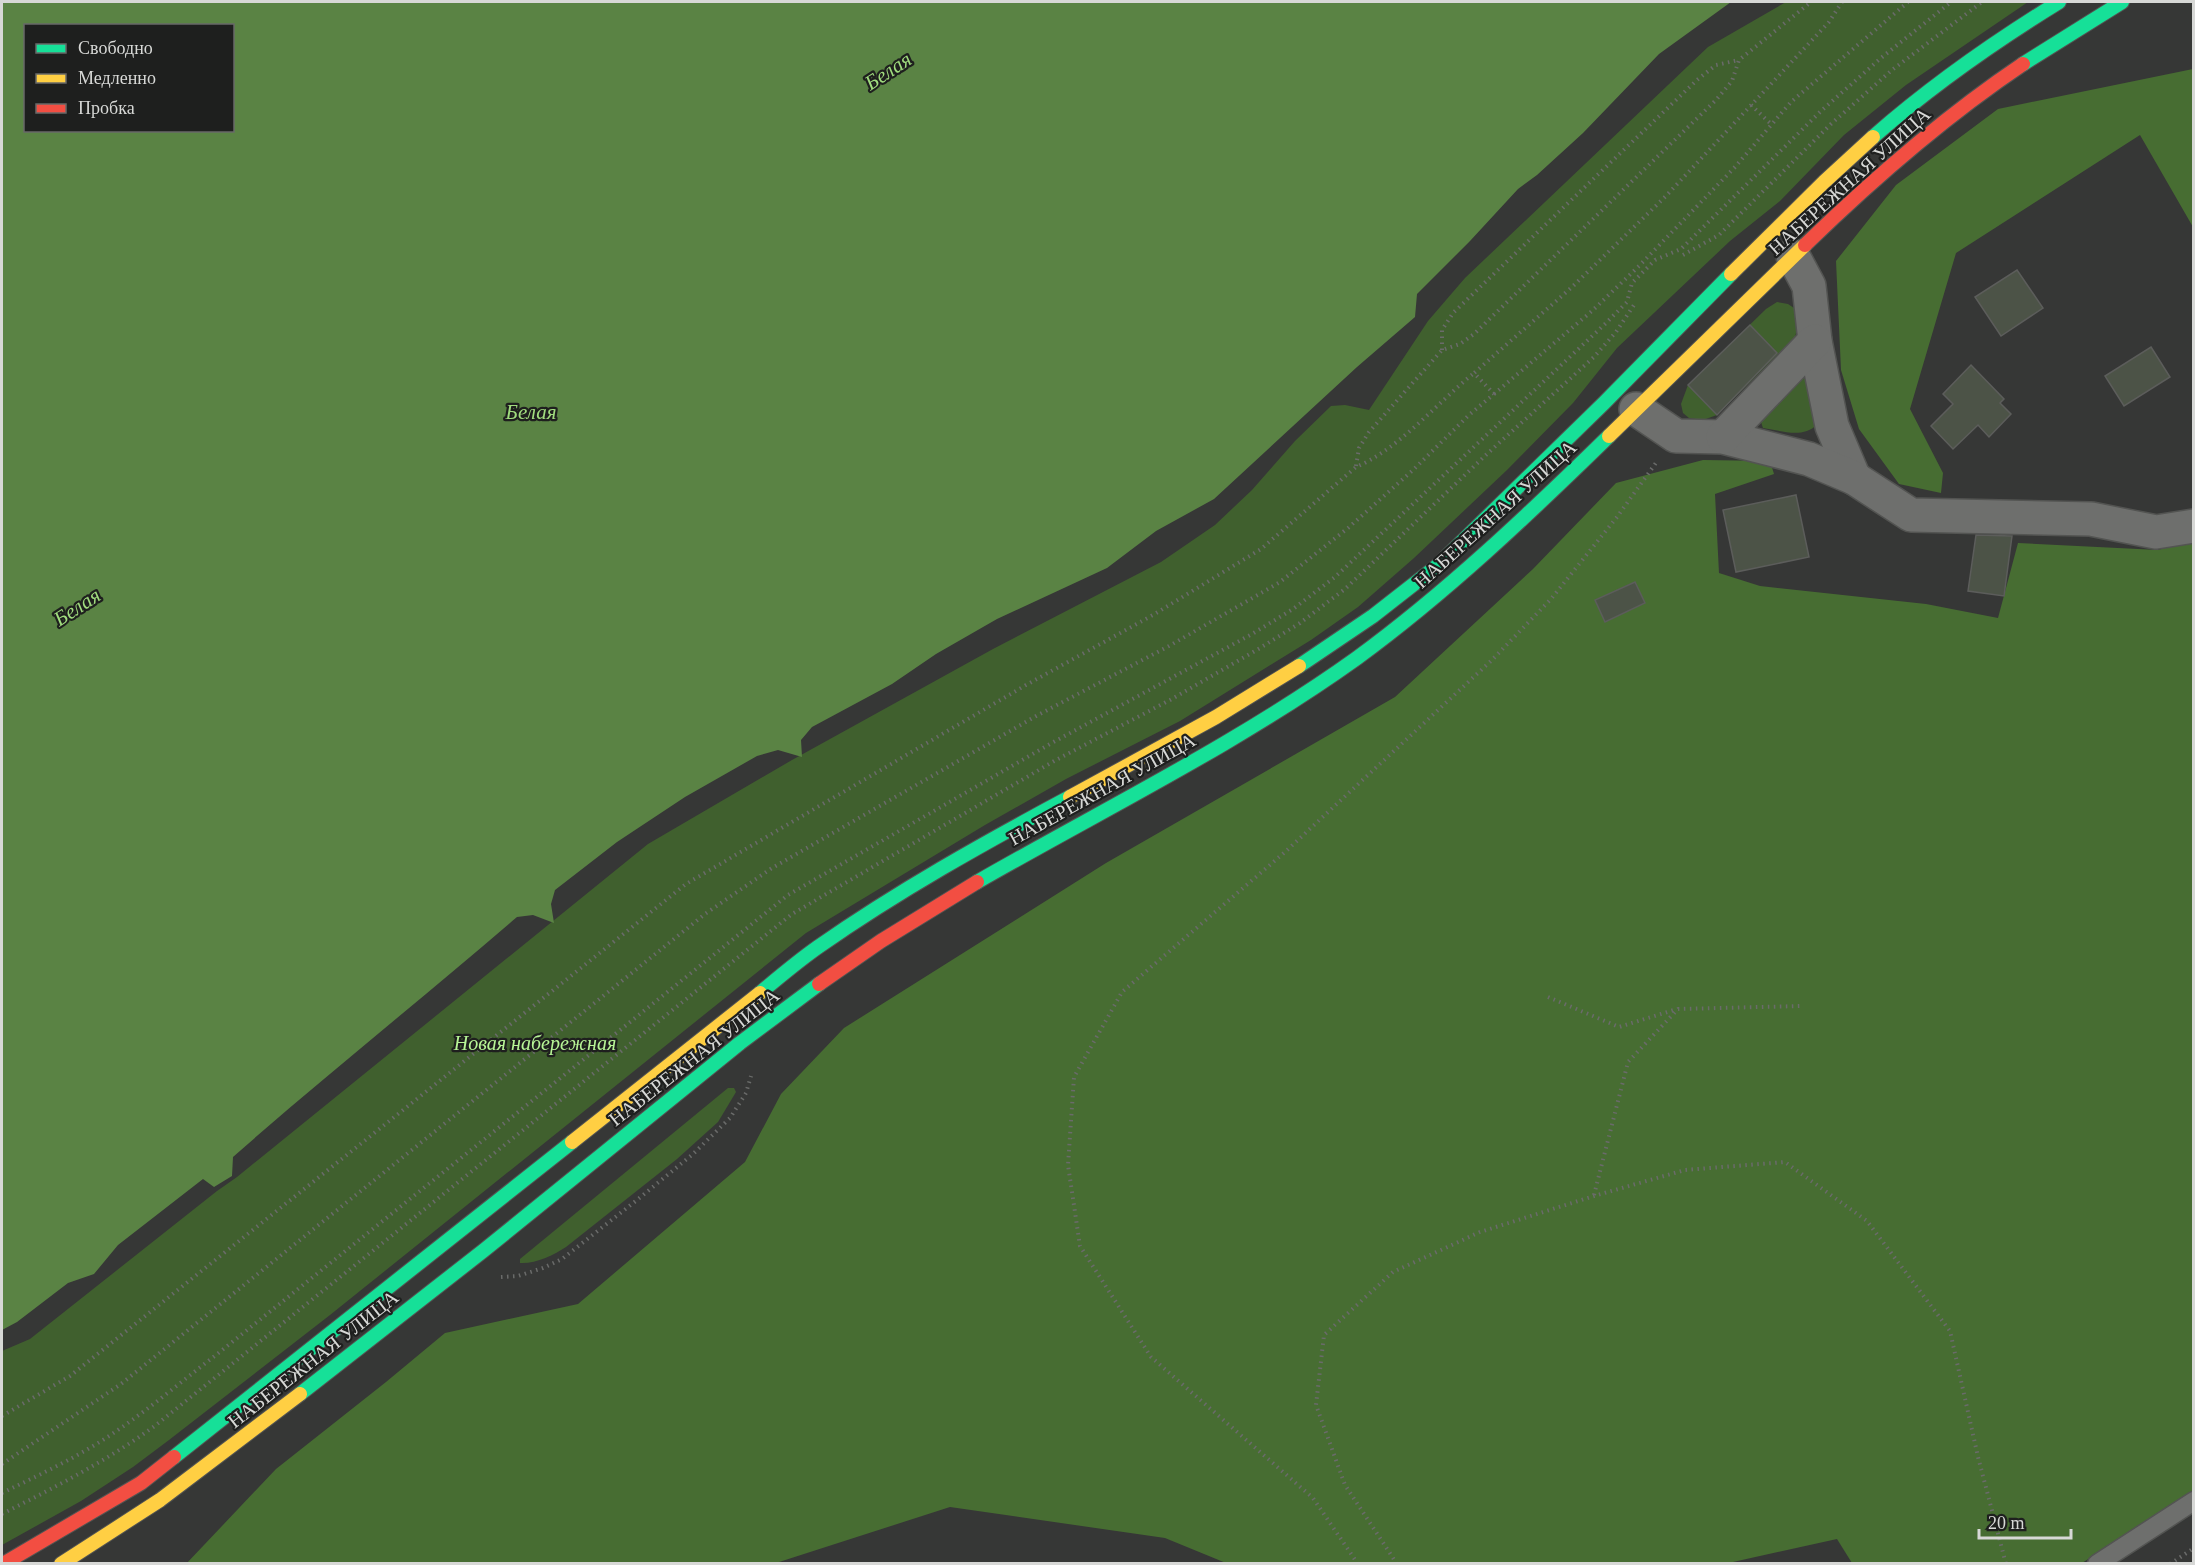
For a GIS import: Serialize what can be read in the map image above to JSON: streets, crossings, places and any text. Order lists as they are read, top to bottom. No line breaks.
{"streets":{"street":["НАБЕРЕЖНАЯ УЛИЦА"]},"water":["Белая"],"parks":["Новая набережная"],"legend":["Свободно","Медленно","Пробка"],"scale_bar":"20 m"}
